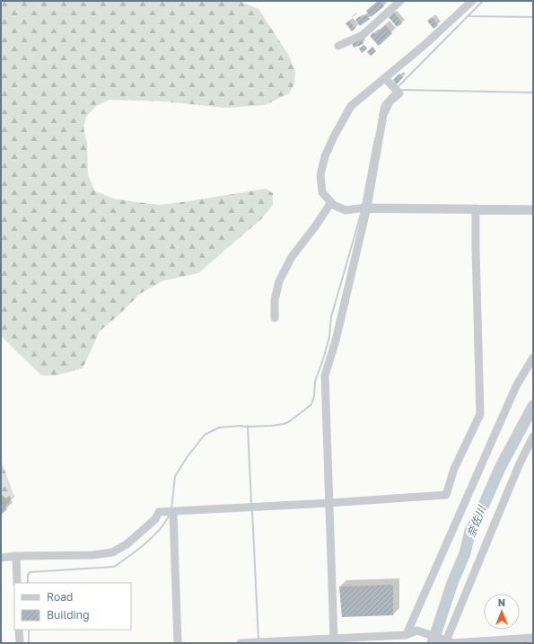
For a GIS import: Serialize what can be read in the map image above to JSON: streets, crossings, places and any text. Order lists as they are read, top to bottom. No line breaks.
{"water":["奈佐川"],"legend":["Road","Building"],"north":"top"}
